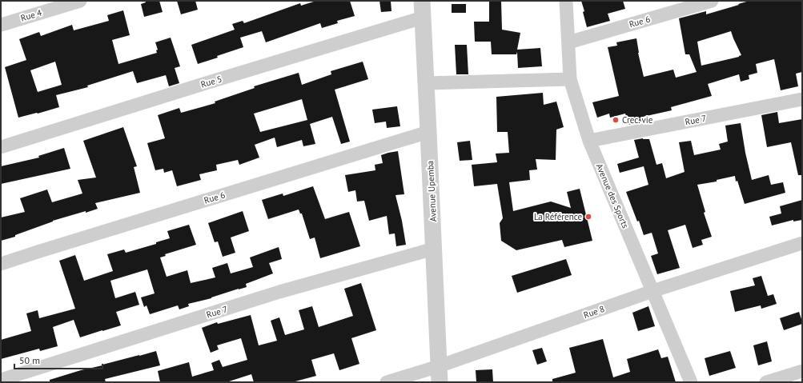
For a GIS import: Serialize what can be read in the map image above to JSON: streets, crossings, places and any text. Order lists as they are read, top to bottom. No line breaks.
{"streets":{"street":["Rue 4","Rue 6","Rue 5","Rue 7","Avenue Upemba","Avenue des Sports","Rue 8"]},"crossings":[["Rue 6","Avenue Upemba"],["Rue 6","Avenue des Sports"],["Rue 5","Avenue Upemba"],["Rue 7","Avenue Upemba"],["Rue 7","Avenue des Sports"],["Avenue Upemba","Rue 8"],["Avenue des Sports","Rue 8"]],"places":["Crec. vie","La Référence"],"scale_bar":"50 m"}
